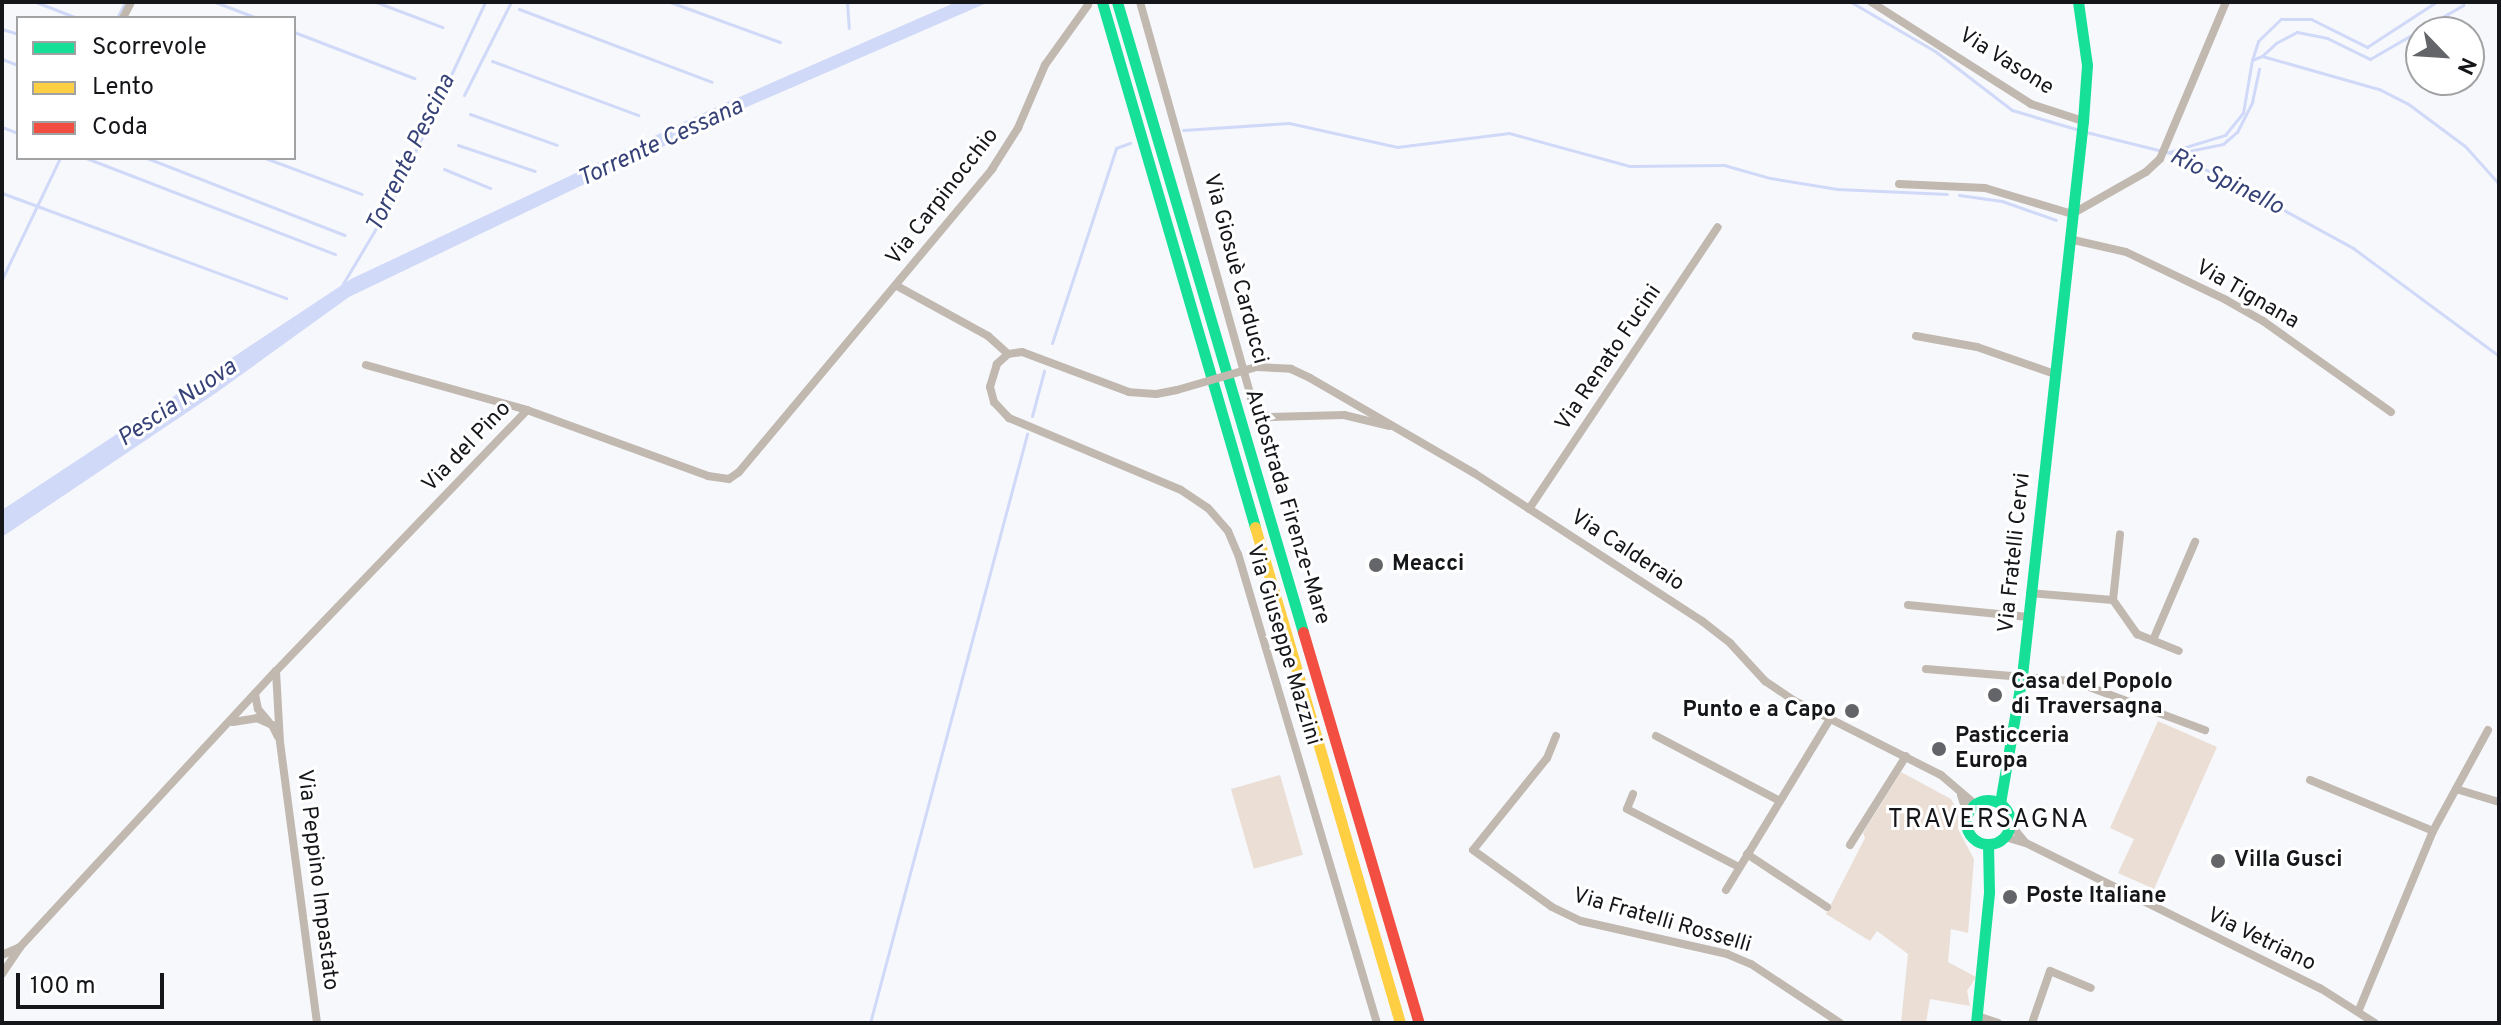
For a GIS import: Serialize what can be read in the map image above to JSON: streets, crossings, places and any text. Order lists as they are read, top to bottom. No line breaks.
{"streets":{"main road":["Autostrada Firenze-Mare","Via Fratelli Cervi"],"street":["Via Vasone","Via Carpinocchio","Via Giosuè Carducci","Via Tignana","Via Renato Fucini","Via del Pino","Via Calderaio","Via Giuseppe Mazzini","Via Peppino Impastato","Via Fratelli Rosselli","Via Vetriano"]},"crossings":[["Via Vasone","Via Fratelli Cervi"],["Via Carpinocchio","Via del Pino"],["Via Giosuè Carducci","Via Calderaio"],["Via Tignana","Via Fratelli Cervi"],["Via Renato Fucini","Via Calderaio"],["Via del Pino","Via Peppino Impastato"],["Via Calderaio","Via Fratelli Cervi"],["Via Calderaio","Via Giuseppe Mazzini"]],"districts":["TRAVERSAGNA"],"water":["Torrente Cessana","Torrente Pescina","Rio Spinello","Pescia Nuova"],"places":["Meacci","Casa del Popolo di Traversagna","Punto e a Capo","Pasticceria Europa","Villa Gusci","Poste Italiane"],"legend":["Scorrevole","Lento","Coda"],"scale_bar":"100 m","north":"bottom right"}
